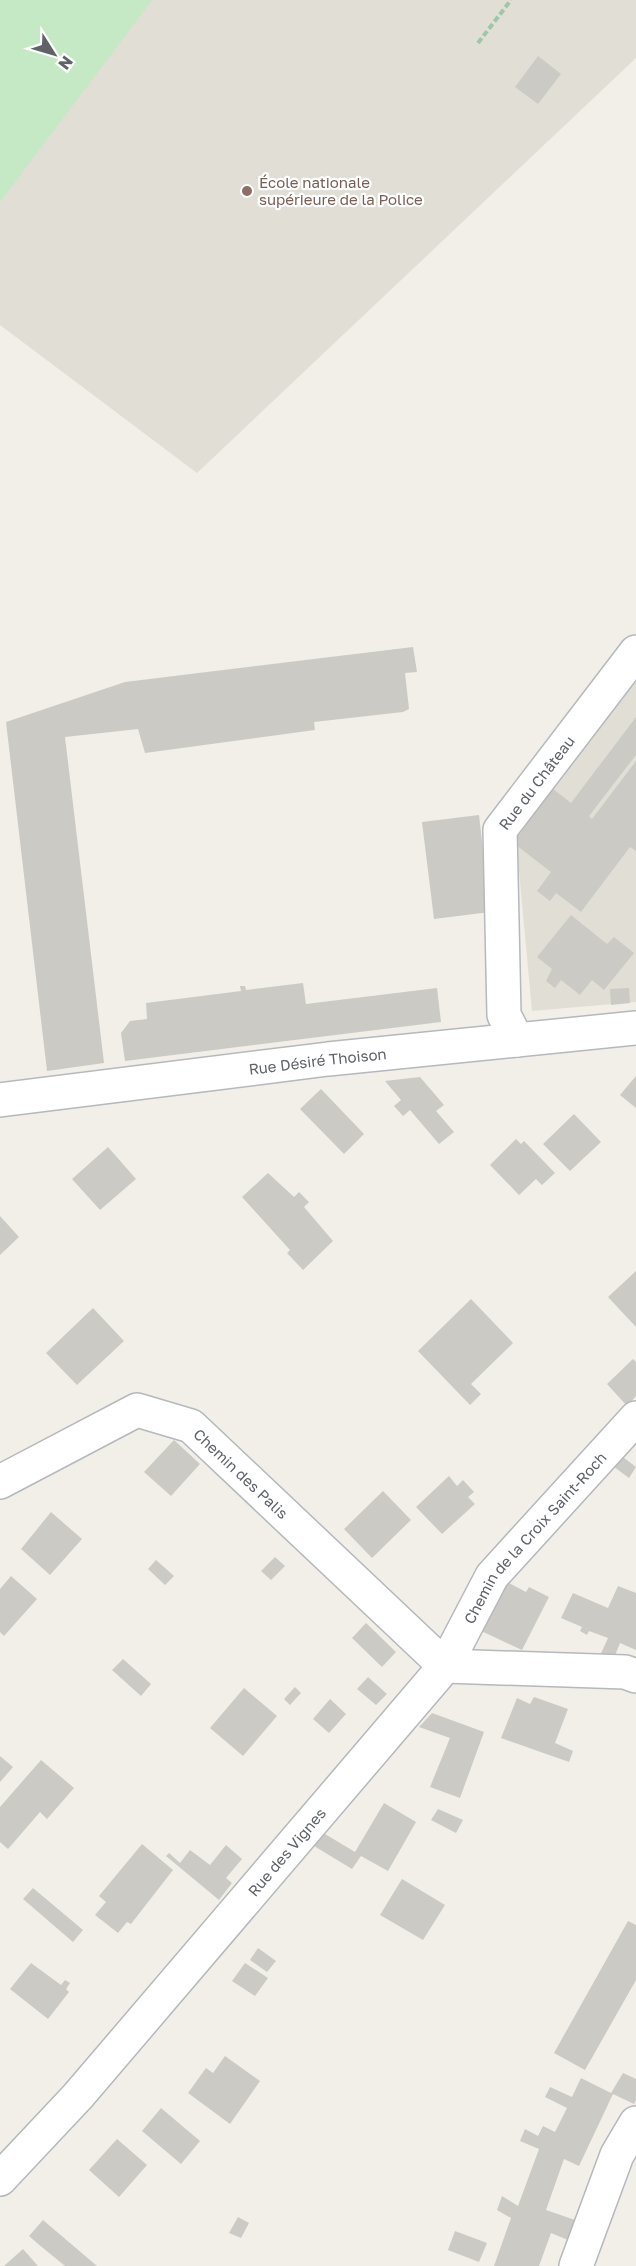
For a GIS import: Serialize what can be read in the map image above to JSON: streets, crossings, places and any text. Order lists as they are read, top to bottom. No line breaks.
{"streets":{"street":["Rue du Château","Rue Désiré Thoison","Chemin des Palis","Chemin de la Croix Saint-Roch","Rue des Vignes"]},"crossings":[["Rue du Château","Rue Désiré Thoison"],["Chemin des Palis","Chemin de la Croix Saint-Roch"],["Chemin des Palis","Rue des Vignes"],["Chemin de la Croix Saint-Roch","Rue des Vignes"]],"places":["École nationale supérieure de la Police"],"north":"bottom right"}
